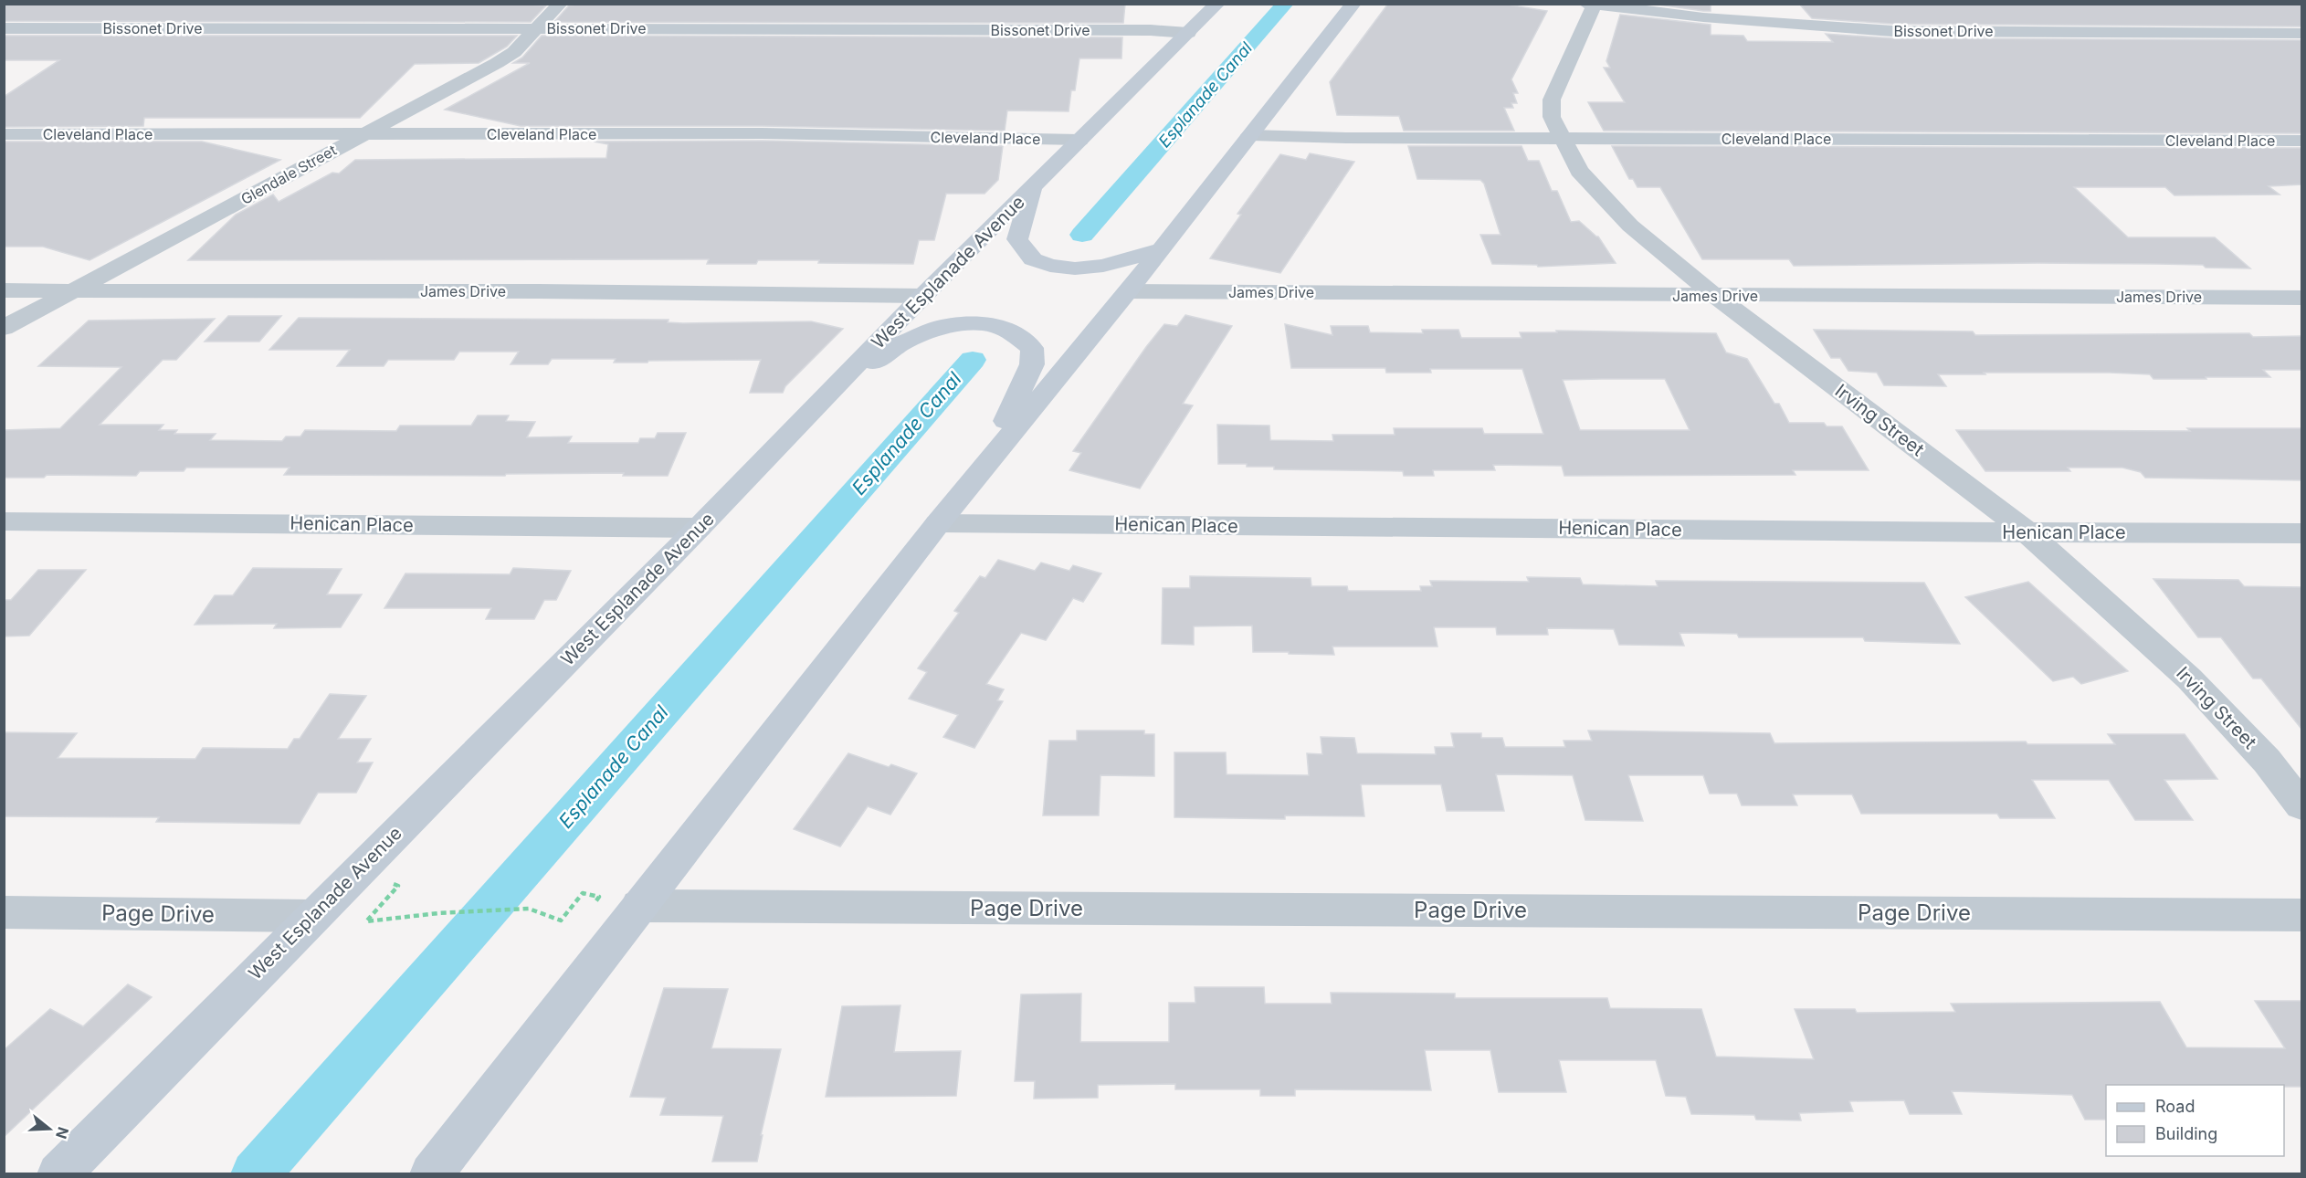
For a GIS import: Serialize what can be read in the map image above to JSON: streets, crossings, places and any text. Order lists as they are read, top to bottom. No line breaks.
{"streets":{"main road":["West Esplanade Avenue"],"street":["Bissonet Drive","Cleveland Place","Glendale Street","James Drive","Irving Street","Henican Place","Page Drive"]},"crossings":[["Bissonet Drive","Glendale Street"],["Bissonet Drive","West Esplanade Avenue"],["Bissonet Drive","Irving Street"],["Cleveland Place","Glendale Street"],["Cleveland Place","West Esplanade Avenue"],["Cleveland Place","Irving Street"],["Glendale Street","James Drive"],["West Esplanade Avenue","James Drive"],["West Esplanade Avenue","Henican Place"],["West Esplanade Avenue","Page Drive"],["James Drive","Irving Street"],["Irving Street","Henican Place"]],"water":["Esplanade Canal"],"legend":["Road","Building"],"north":"right"}
